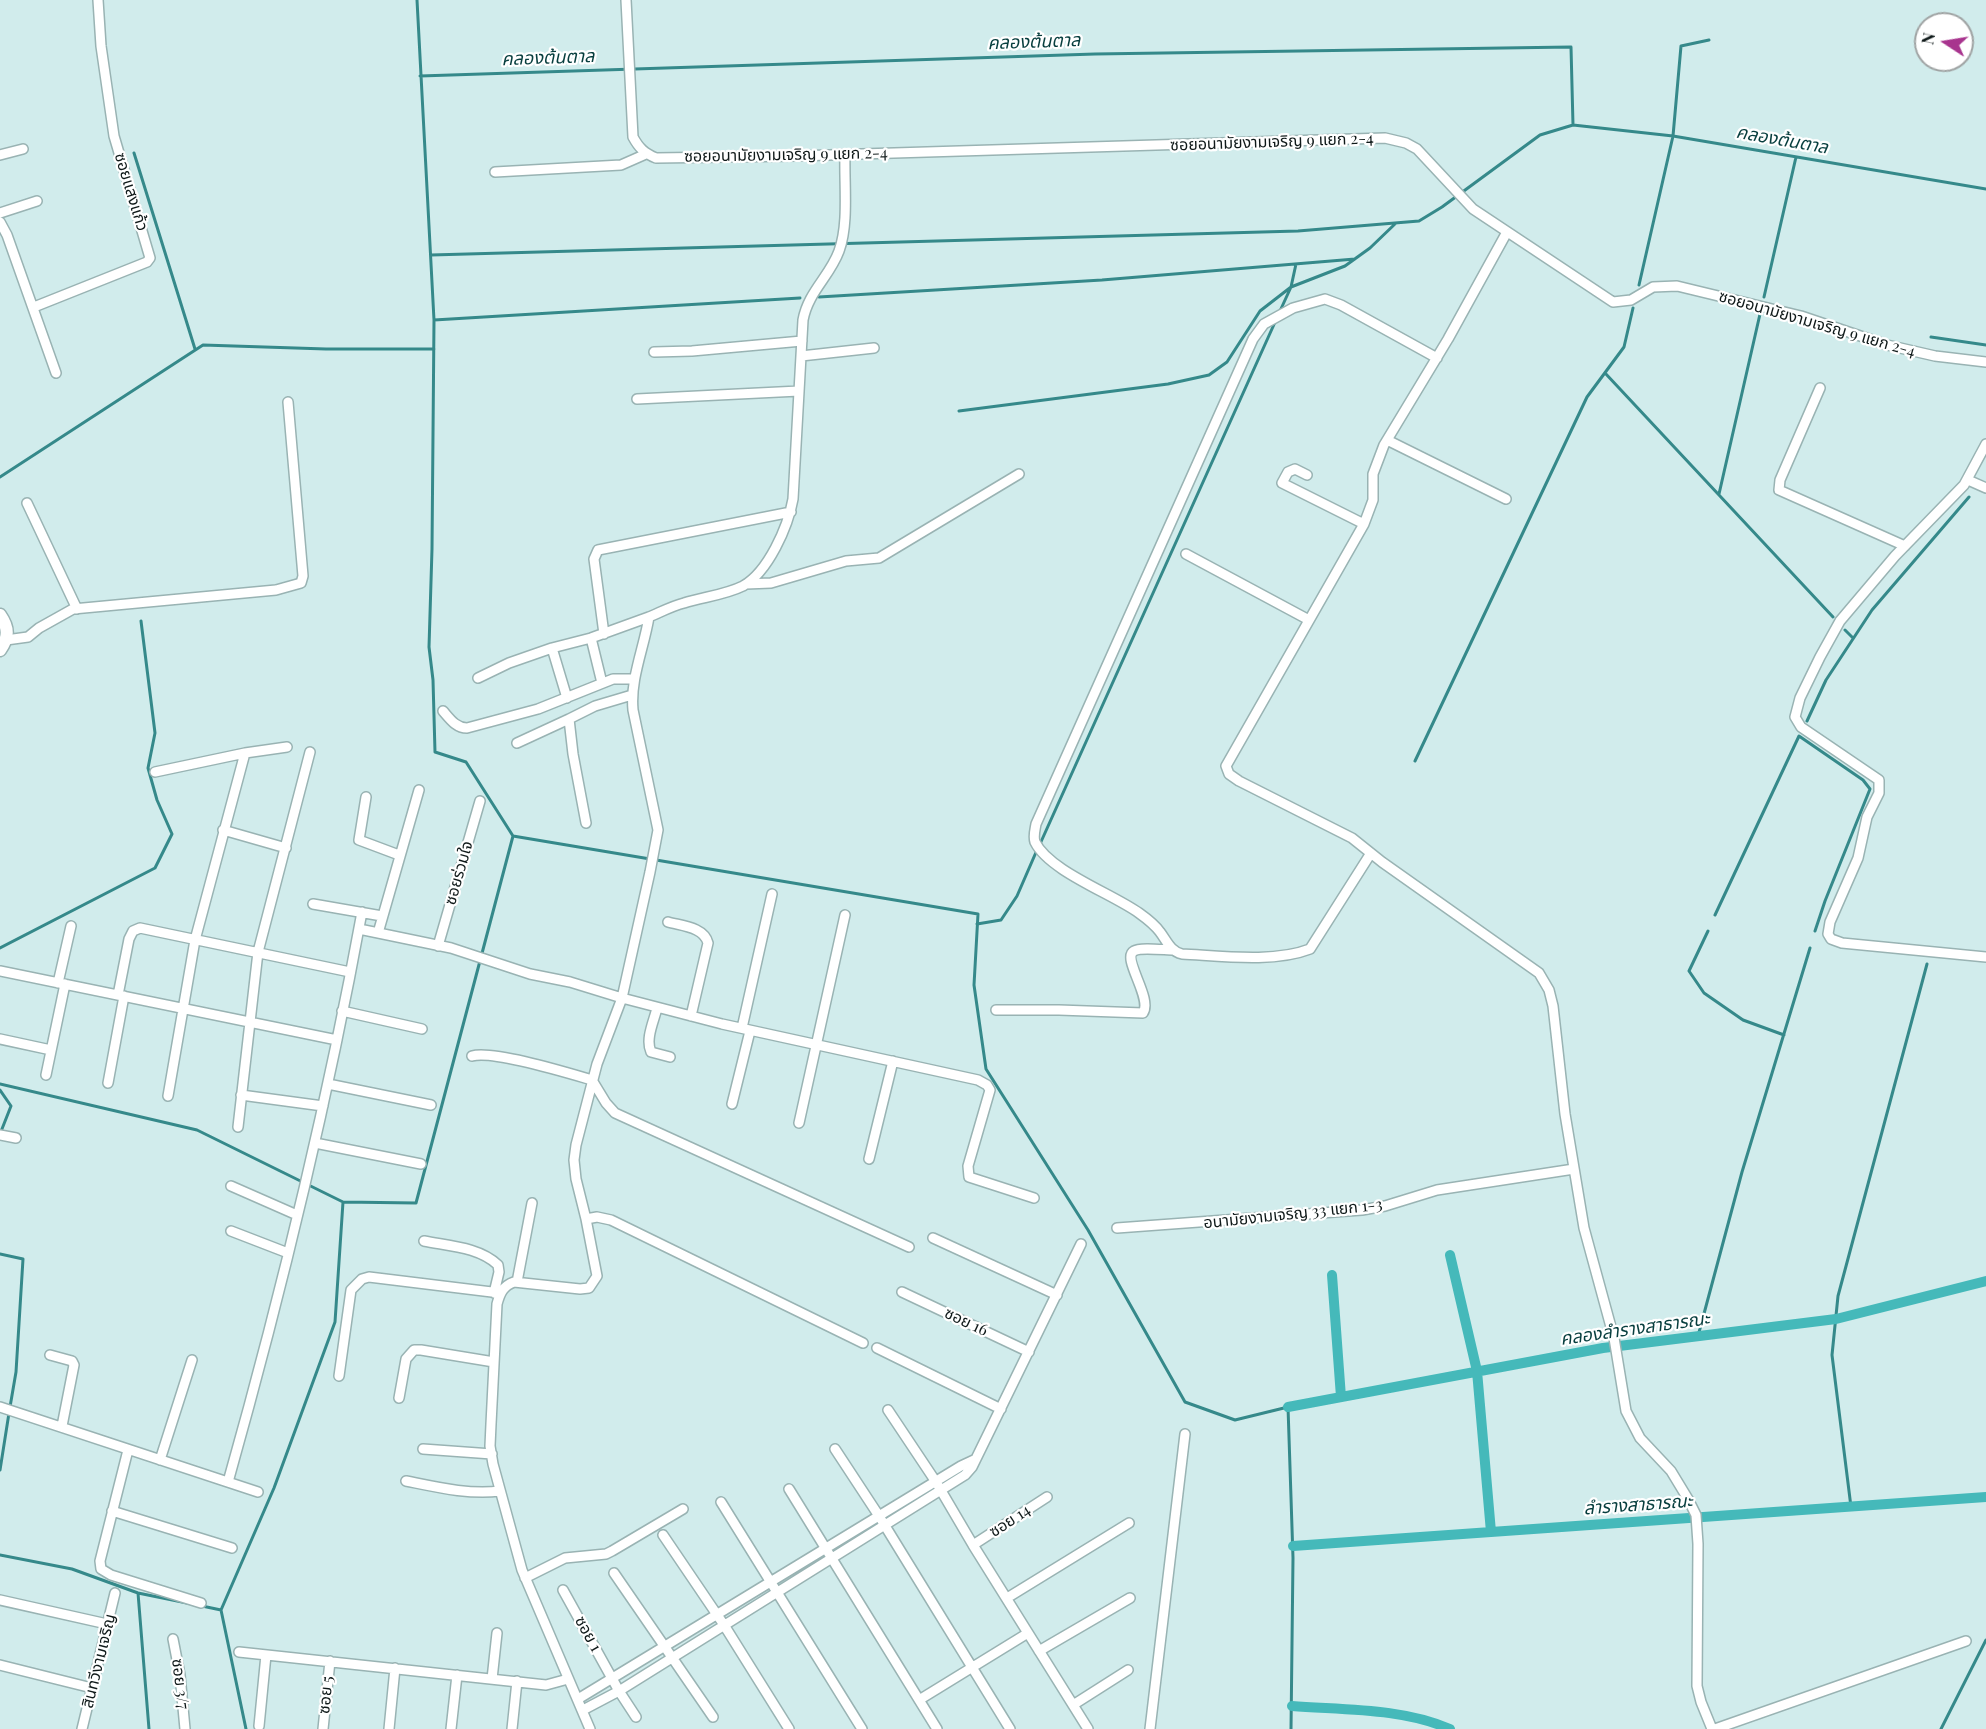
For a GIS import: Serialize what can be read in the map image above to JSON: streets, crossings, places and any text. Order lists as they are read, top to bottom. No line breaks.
{"streets":{"street":["ซอยอนามัยงามเจริญ 9 แยก 2-4","ซอยแสงแก้ว","ซอยร่วมใจ","อนามัยงามเจริญ 33 แยก 1-3","ซอย 16","ซอย 14","ซอย 1","สินทวีงามเจริญ","ซอย 3/7","ซอย 5"]},"water":["คลองต้นตาล","คลองลำรางสาธารณะ","ลำรางสาธารณะ"],"north":"left"}
